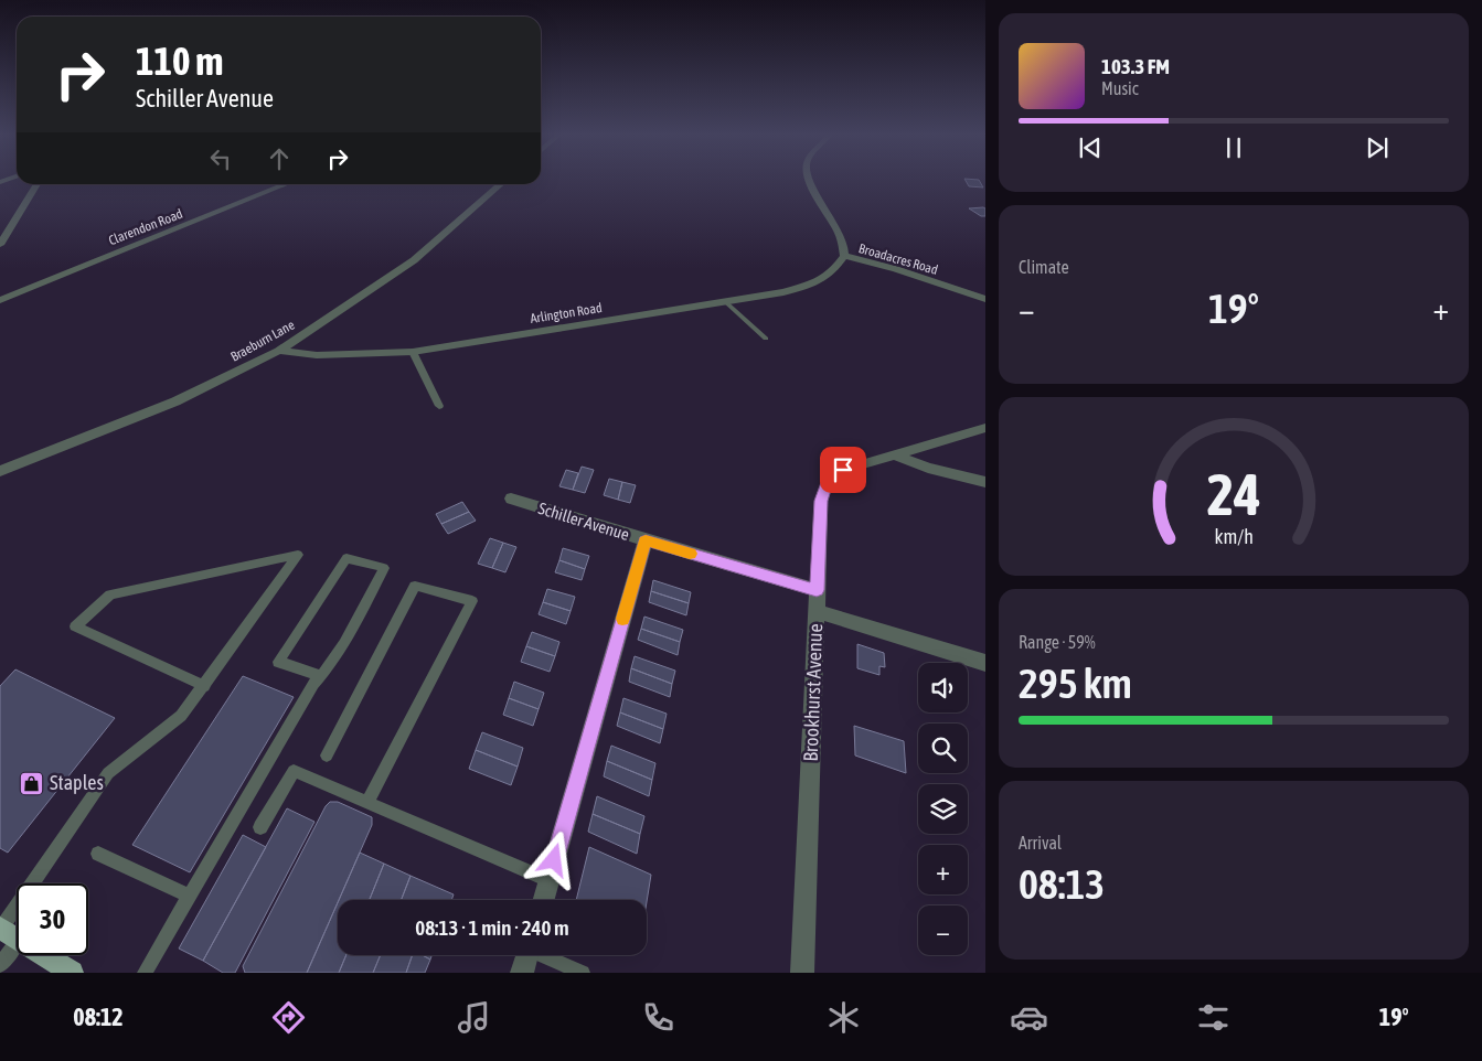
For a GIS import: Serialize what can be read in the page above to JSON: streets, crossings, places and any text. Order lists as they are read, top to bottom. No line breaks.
{"streets":{"street":["Clarendon Road","Broadacres Road","Arlington Road","Braeburn Lane","Schiller Avenue","Brookhurst Avenue"]},"crossings":[["Broadacres Road","Arlington Road"],["Arlington Road","Braeburn Lane"],["Schiller Avenue","Brookhurst Avenue"]],"places":{"shop":["Staples"]},"page":{"turn":["110 m","Schiller Avenue"],"song":["103.3 FM","Music"],"tile":["Climate",["Range · 59%","295 km"],["Arrival","08:13"]],"heat":["−","19°","+"],"map_buttons":["+","−"],"limit":"30","trip":"08:13 · 1 min · 240 m","tabs":["08:12","19°"],"gauge":["24","km/h"]}}
